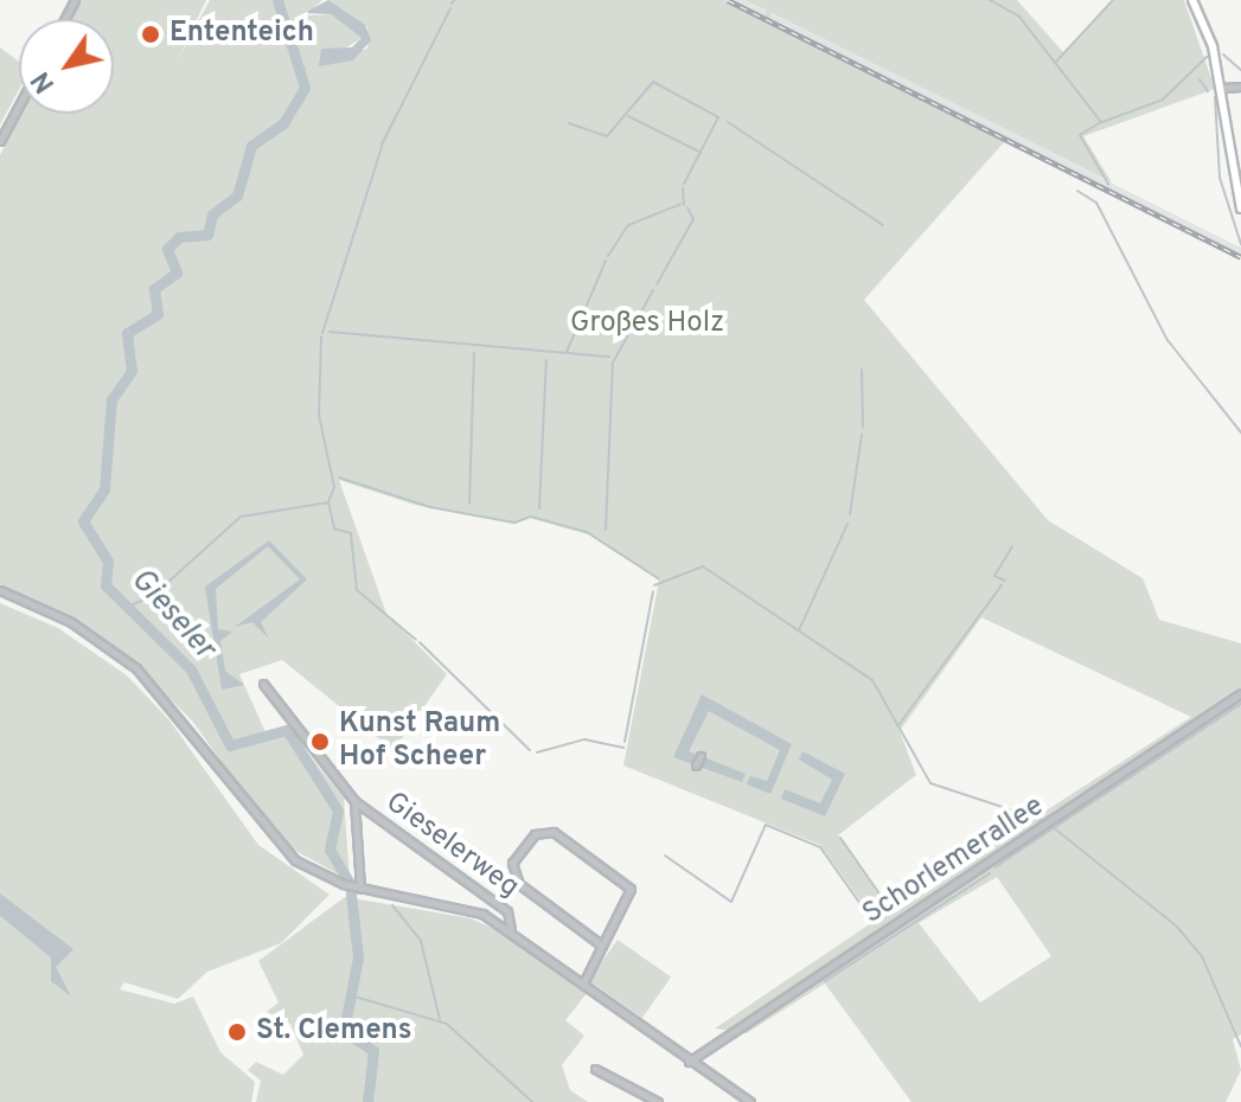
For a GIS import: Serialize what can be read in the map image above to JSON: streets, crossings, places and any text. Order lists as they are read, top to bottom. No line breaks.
{"streets":{"street":["Gieselerweg","Schorlemerallee"]},"water":["Gieseler"],"parks":["Großes Holz"],"places":["Ententeich","Kunst Raum Hof Scheer","St. Clemens"],"north":"bottom left"}
